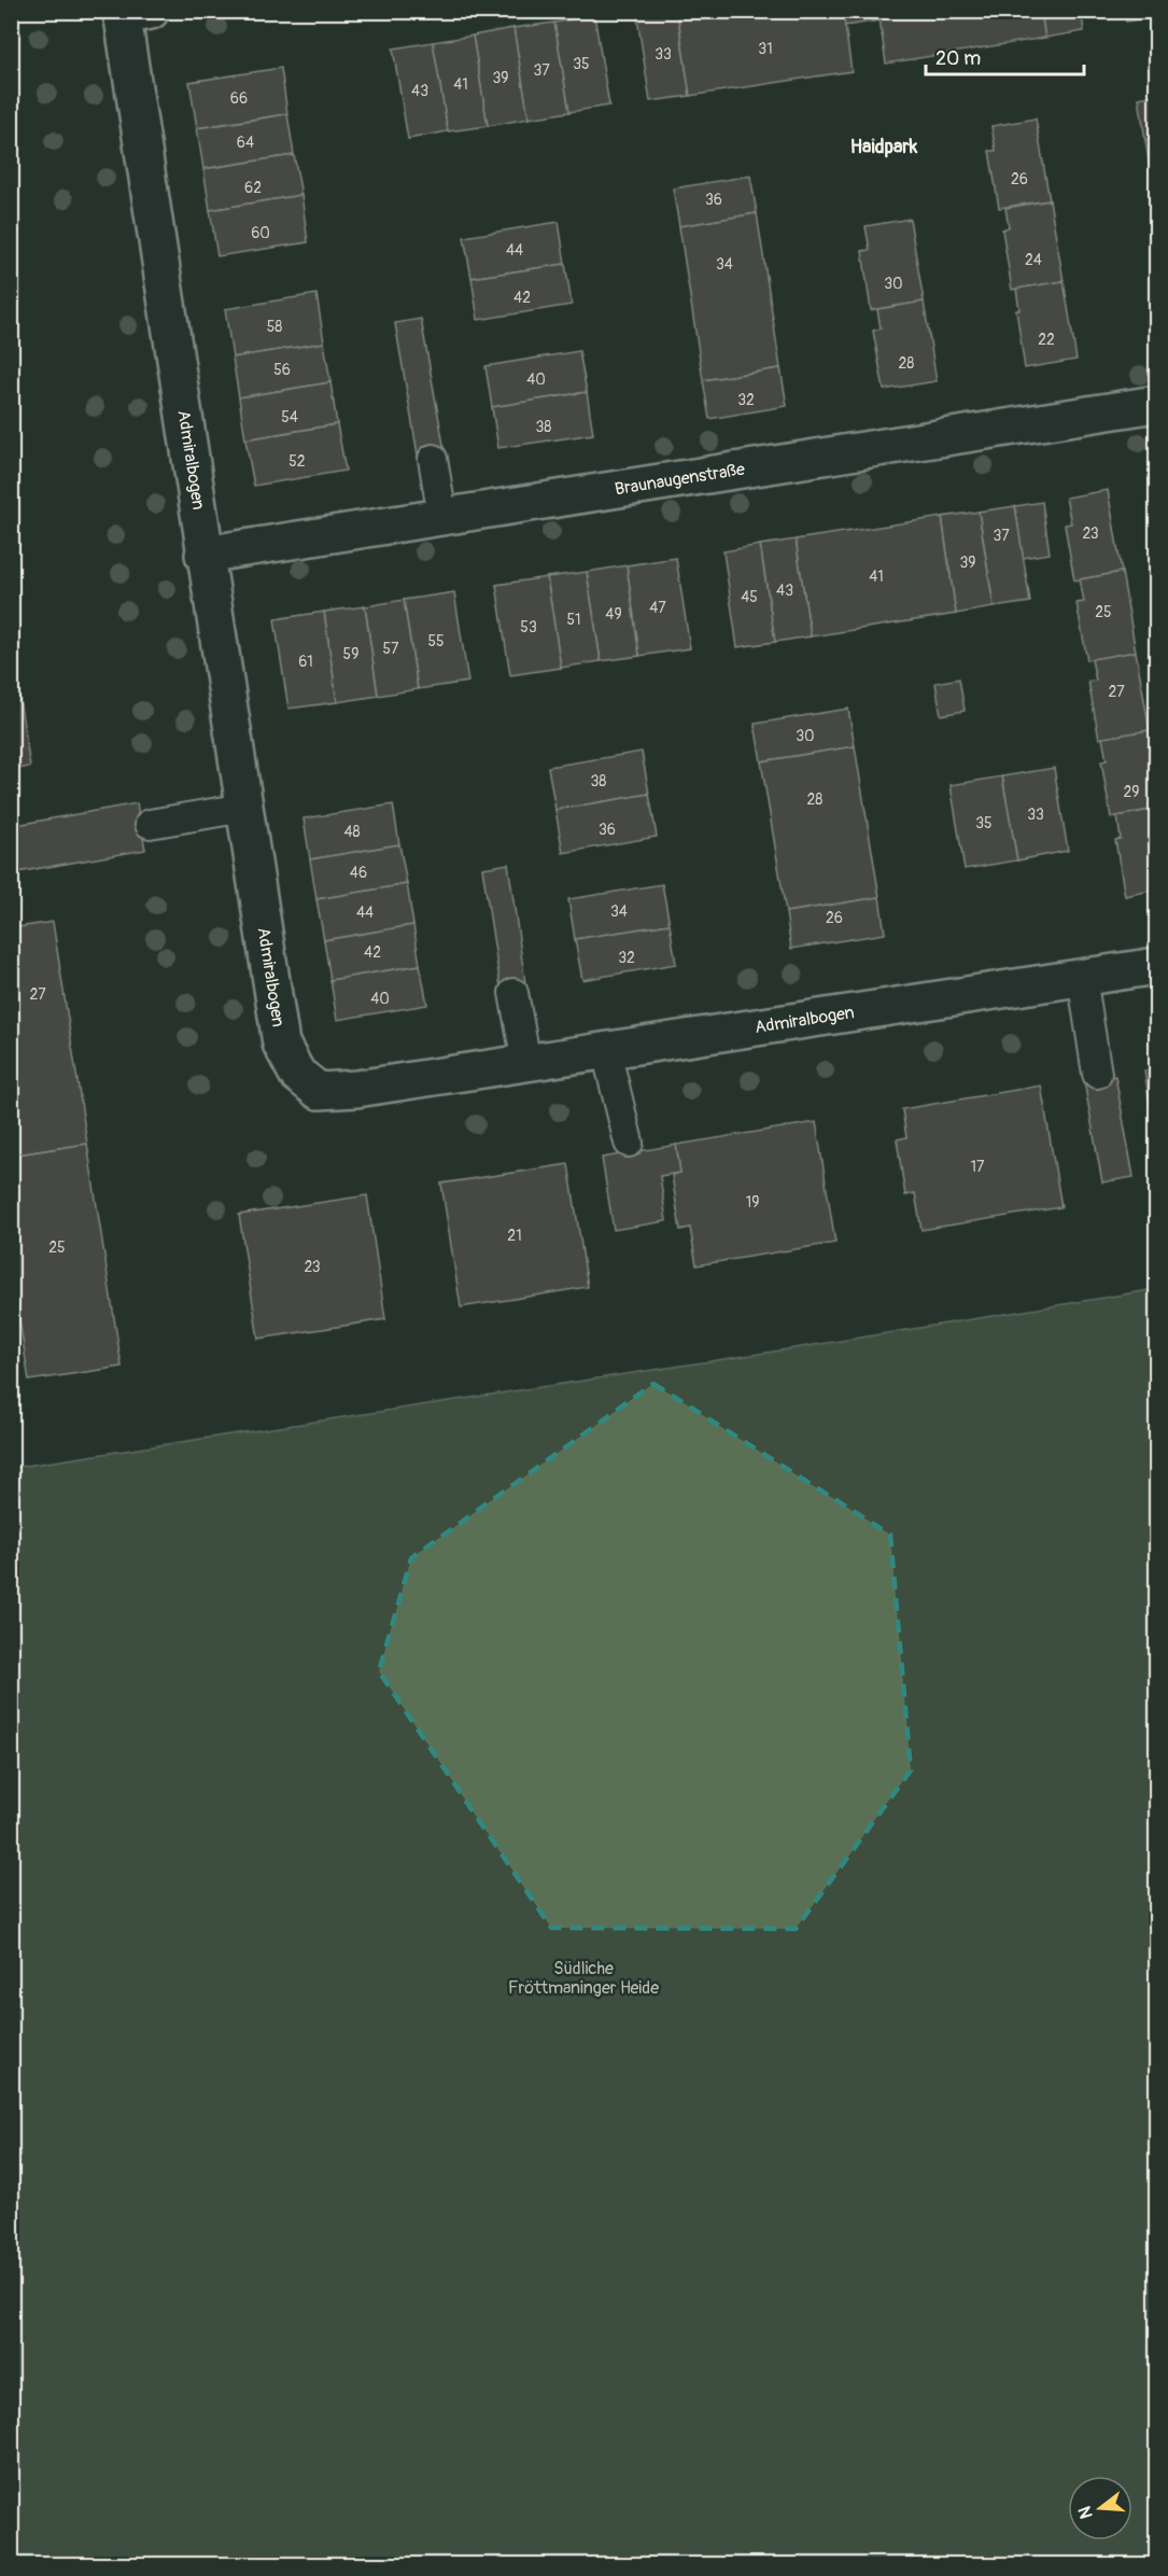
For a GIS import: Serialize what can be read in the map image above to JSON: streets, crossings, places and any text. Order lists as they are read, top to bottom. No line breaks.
{"streets":{"street":["Admiralbogen","Braunaugenstraße"]},"crossings":[["Admiralbogen","Braunaugenstraße"]],"districts":["Haidpark"],"parks":["Südliche Fröttmaninger Heide"],"house_numbers":["31","33","35","37","39","41","43","66","64","26","62","36","60","44","24","34","30","42","58","22","28","56","40","32","54","38","52","23","37","39","41","43","45","47","25","49","51","53","55","57","59","61","27","30","38","29","28","33","35","36","48","46","34","44","26","42","32","27","40","17","19","21","25","23"],"scale_bar":"20 m","north":"left"}
